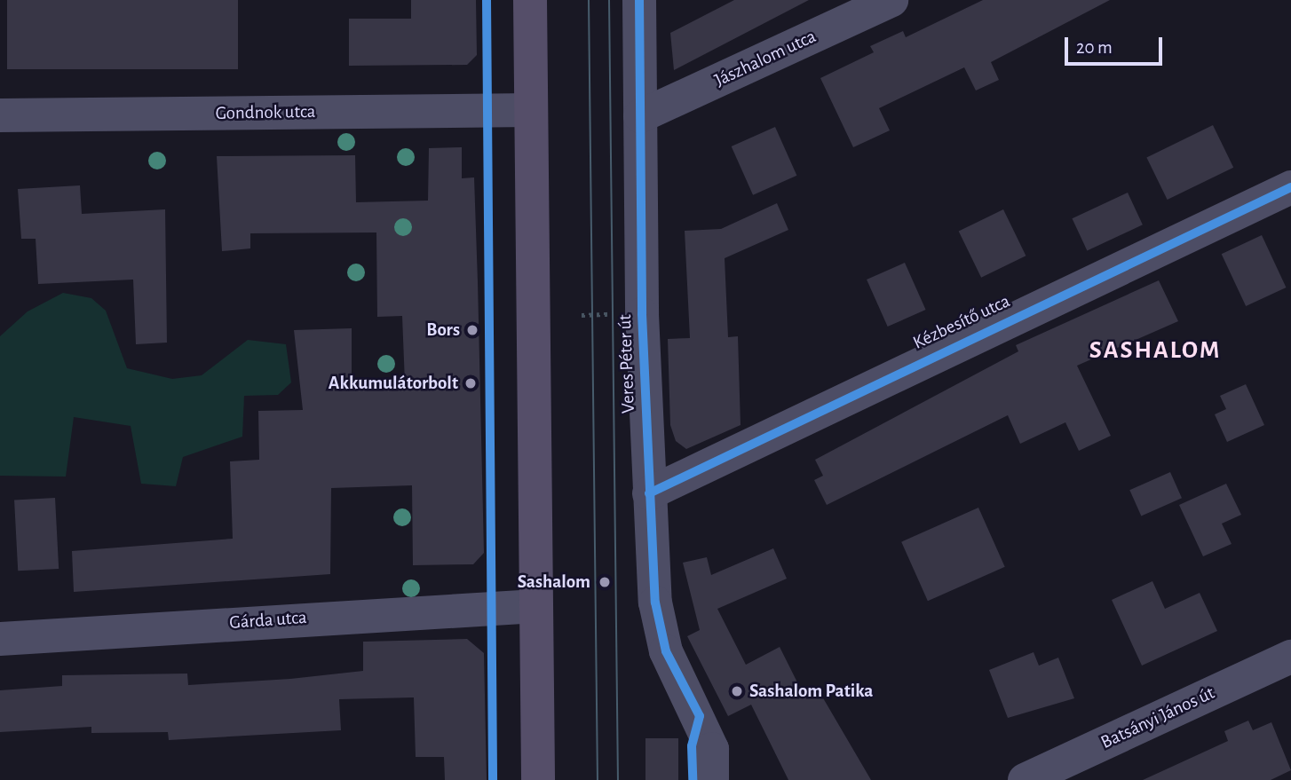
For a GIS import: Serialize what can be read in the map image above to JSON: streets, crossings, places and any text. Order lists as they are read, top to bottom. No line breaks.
{"streets":{"street":["Jászhalom utca","Gondnok utca","Kézbesítő utca","Veres Péter út","Gárda utca","Batsányi János út"]},"crossings":[["Jászhalom utca","Veres Péter út"],["Kézbesítő utca","Veres Péter út"]],"districts":["SASHALOM"],"places":["Bors","Akkumulátorbolt","Sashalom","Sashalom Patika"],"scale_bar":"20 m"}
